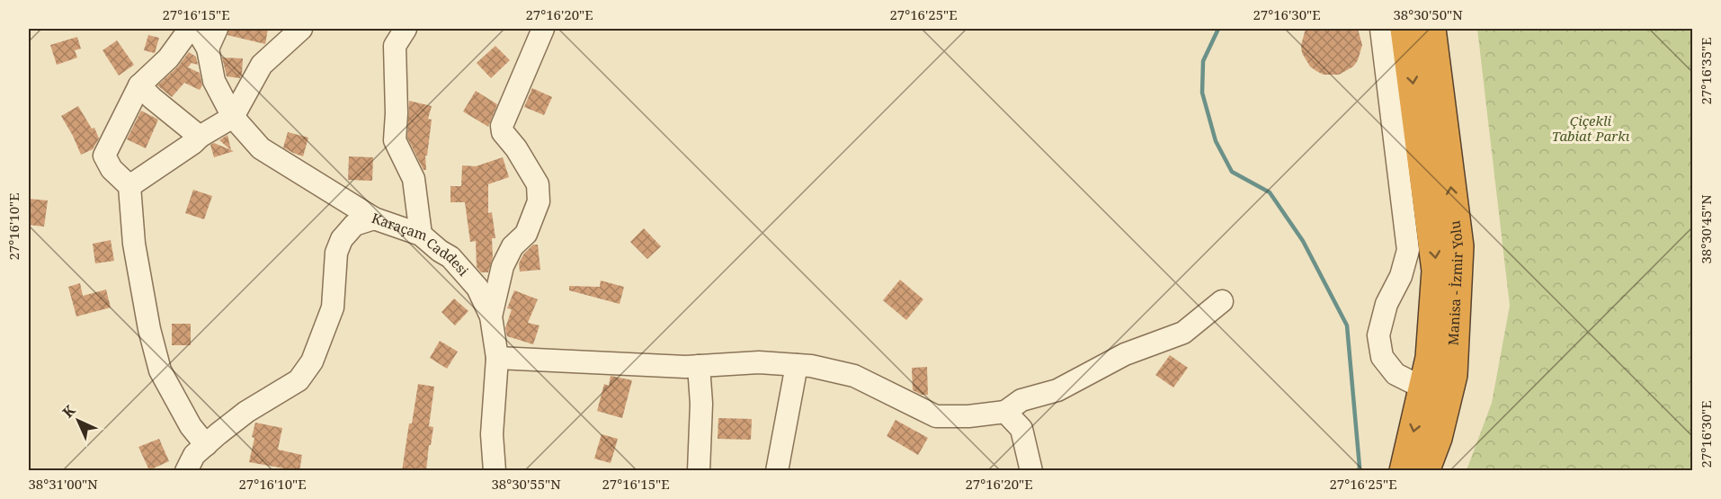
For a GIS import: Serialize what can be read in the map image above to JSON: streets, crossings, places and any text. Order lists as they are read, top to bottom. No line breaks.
{"streets":{"highway":["Manisa - İzmir Yolu"],"street":["Karaçam Caddesi"]},"parks":["Çiçekli Tabiat Parkı"],"north":"top left","coordinates":["27°16'15\"E","27°16'20\"E","27°16'25\"E","27°16'30\"E","38°30'50\"N","27°16'35\"E","27°16'10\"E","38°30'45\"N","38°31'00\"N","38°30'55\"N"]}
